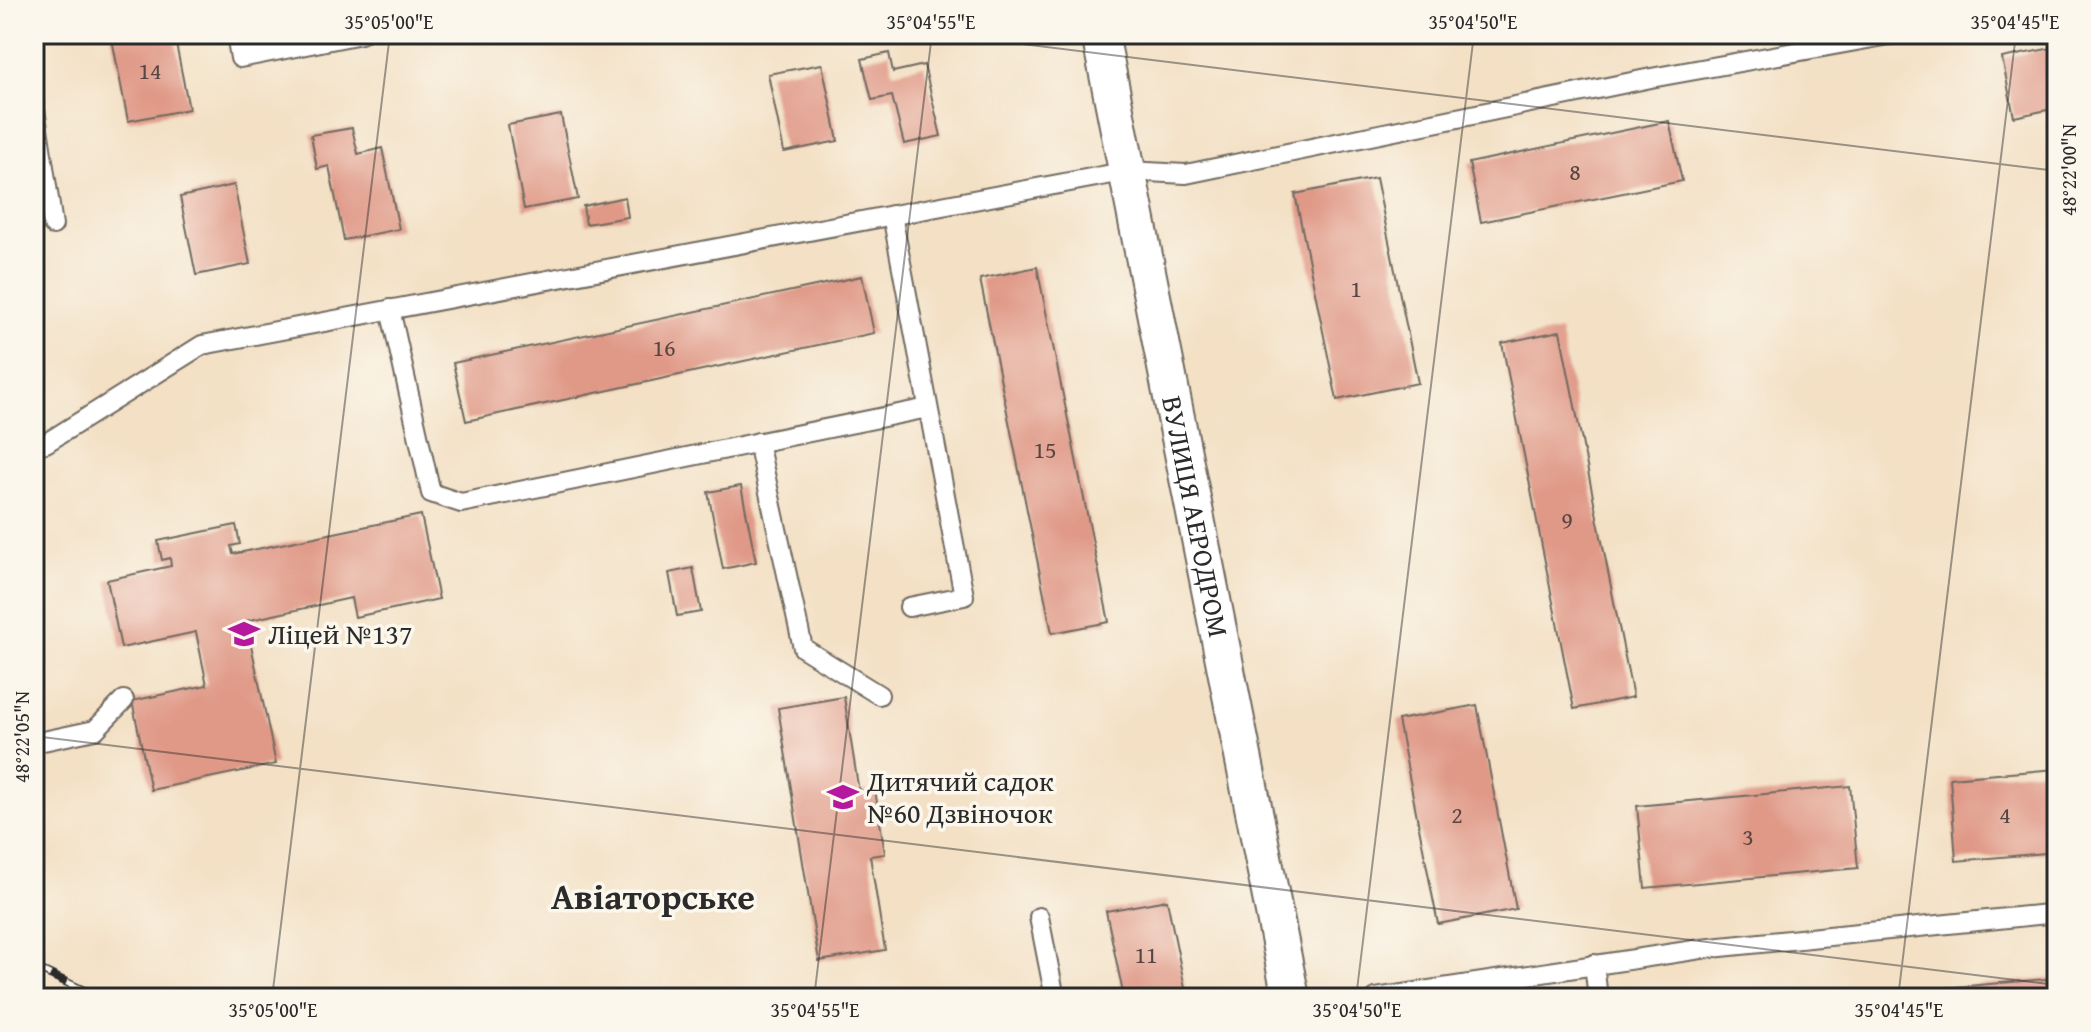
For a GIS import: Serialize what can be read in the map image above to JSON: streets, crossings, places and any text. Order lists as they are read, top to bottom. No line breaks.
{"streets":{"street":["ВУЛИЦЯ АЕРОДРОМ"]},"districts":["Авіаторське"],"places":{"school or university":["Ліцей №137","Дитячий садок №60 Дзвіночок"]},"house_numbers":["14","8","1","16","15","9","2","4","3","11"],"coordinates":["35°05'00\"E","35°04'55\"E","35°04'50\"E","35°04'45\"E","48°22'00\"N","48°22'05\"N"]}
